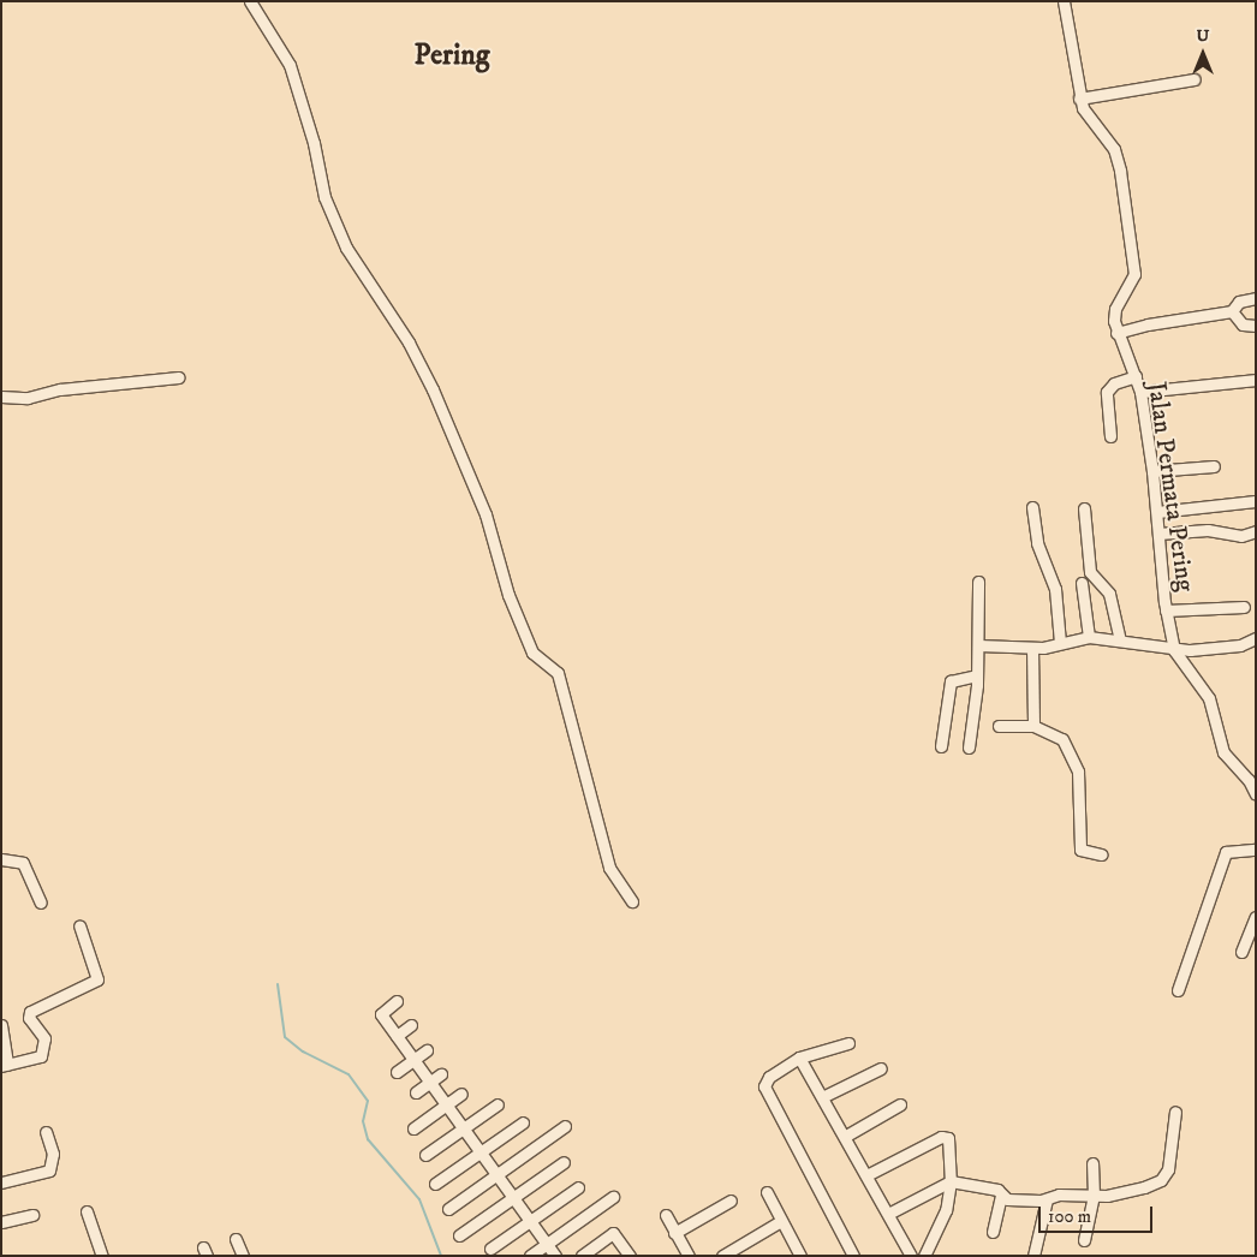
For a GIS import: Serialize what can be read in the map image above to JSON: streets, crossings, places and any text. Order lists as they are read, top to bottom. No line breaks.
{"streets":{"street":["Jalan Permata Pering"]},"districts":["Pering"],"scale_bar":"100 m","north":"top"}
